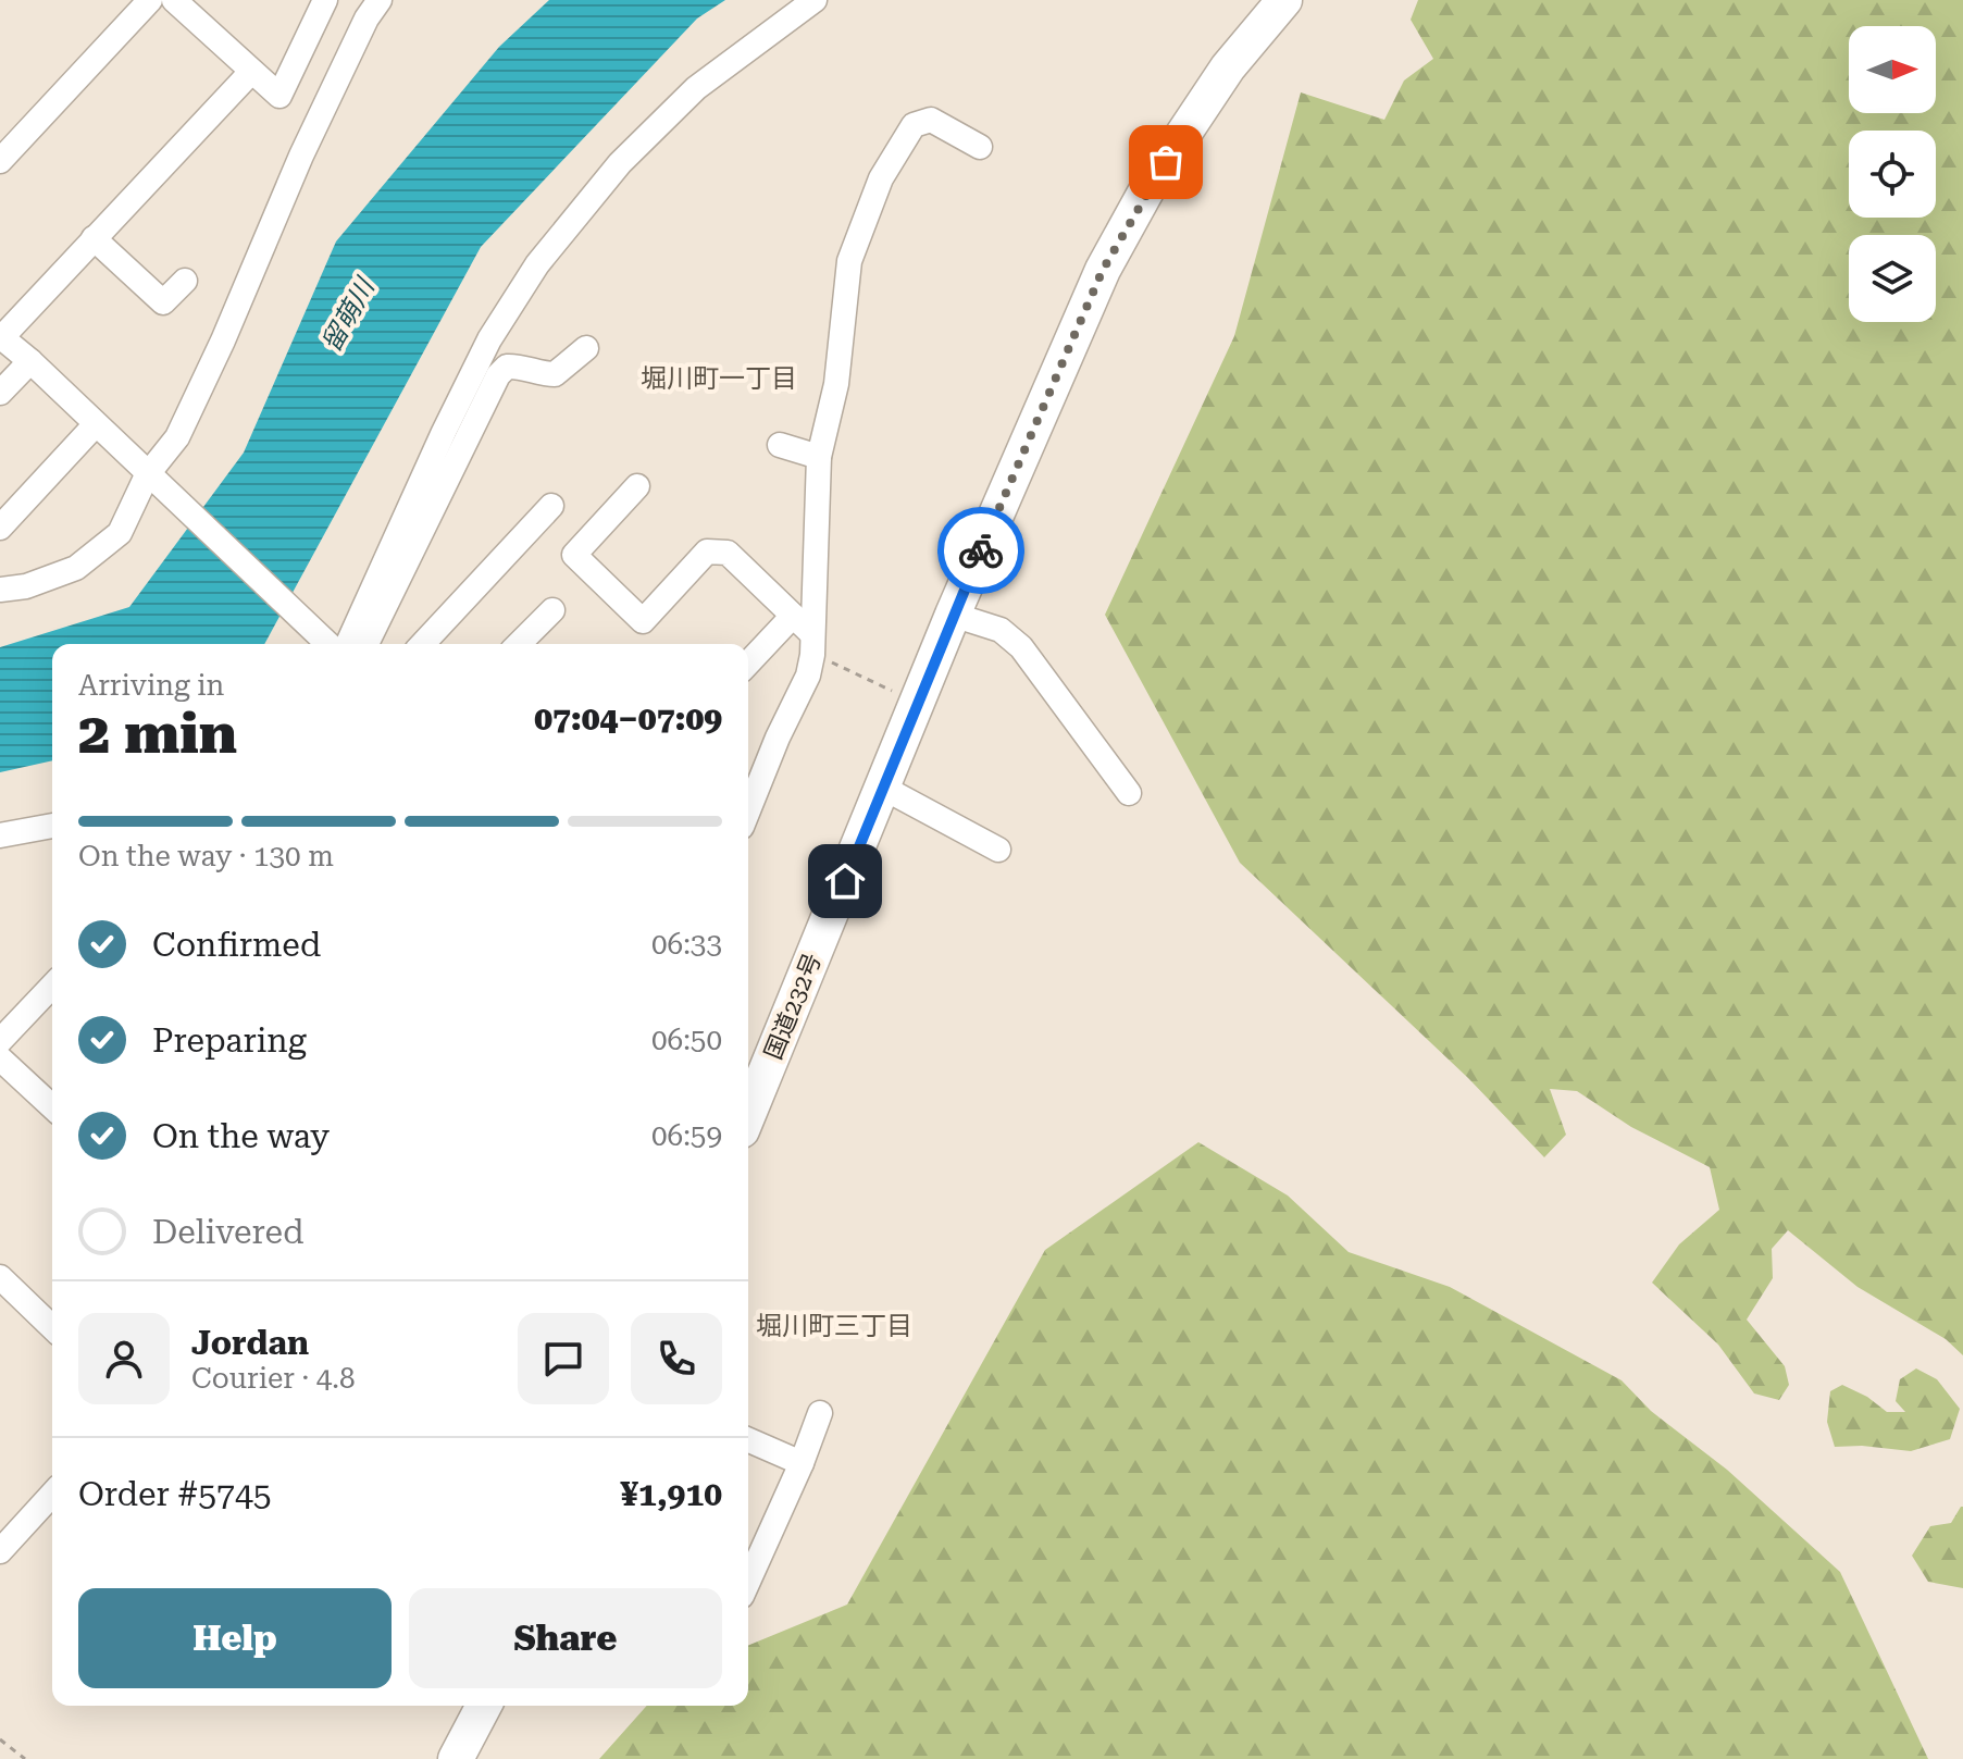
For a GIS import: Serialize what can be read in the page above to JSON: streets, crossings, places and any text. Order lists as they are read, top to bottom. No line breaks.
{"streets":{"highway":["国道232号"]},"districts":["堀川町一丁目","堀川町三丁目"],"water":["留萌川"],"north":"right","page":{"heading":["2 min","Arriving in","07:04–07:09"],"panel":["Jordan","Courier · 4.8","Order #5745","¥1,910"],"bar":"On the way · 130 m","list":[["Confirmed","06:33"],["Preparing","06:50"],["On the way","06:59"],"Delivered"],"buttons":["Help","Share"]}}
